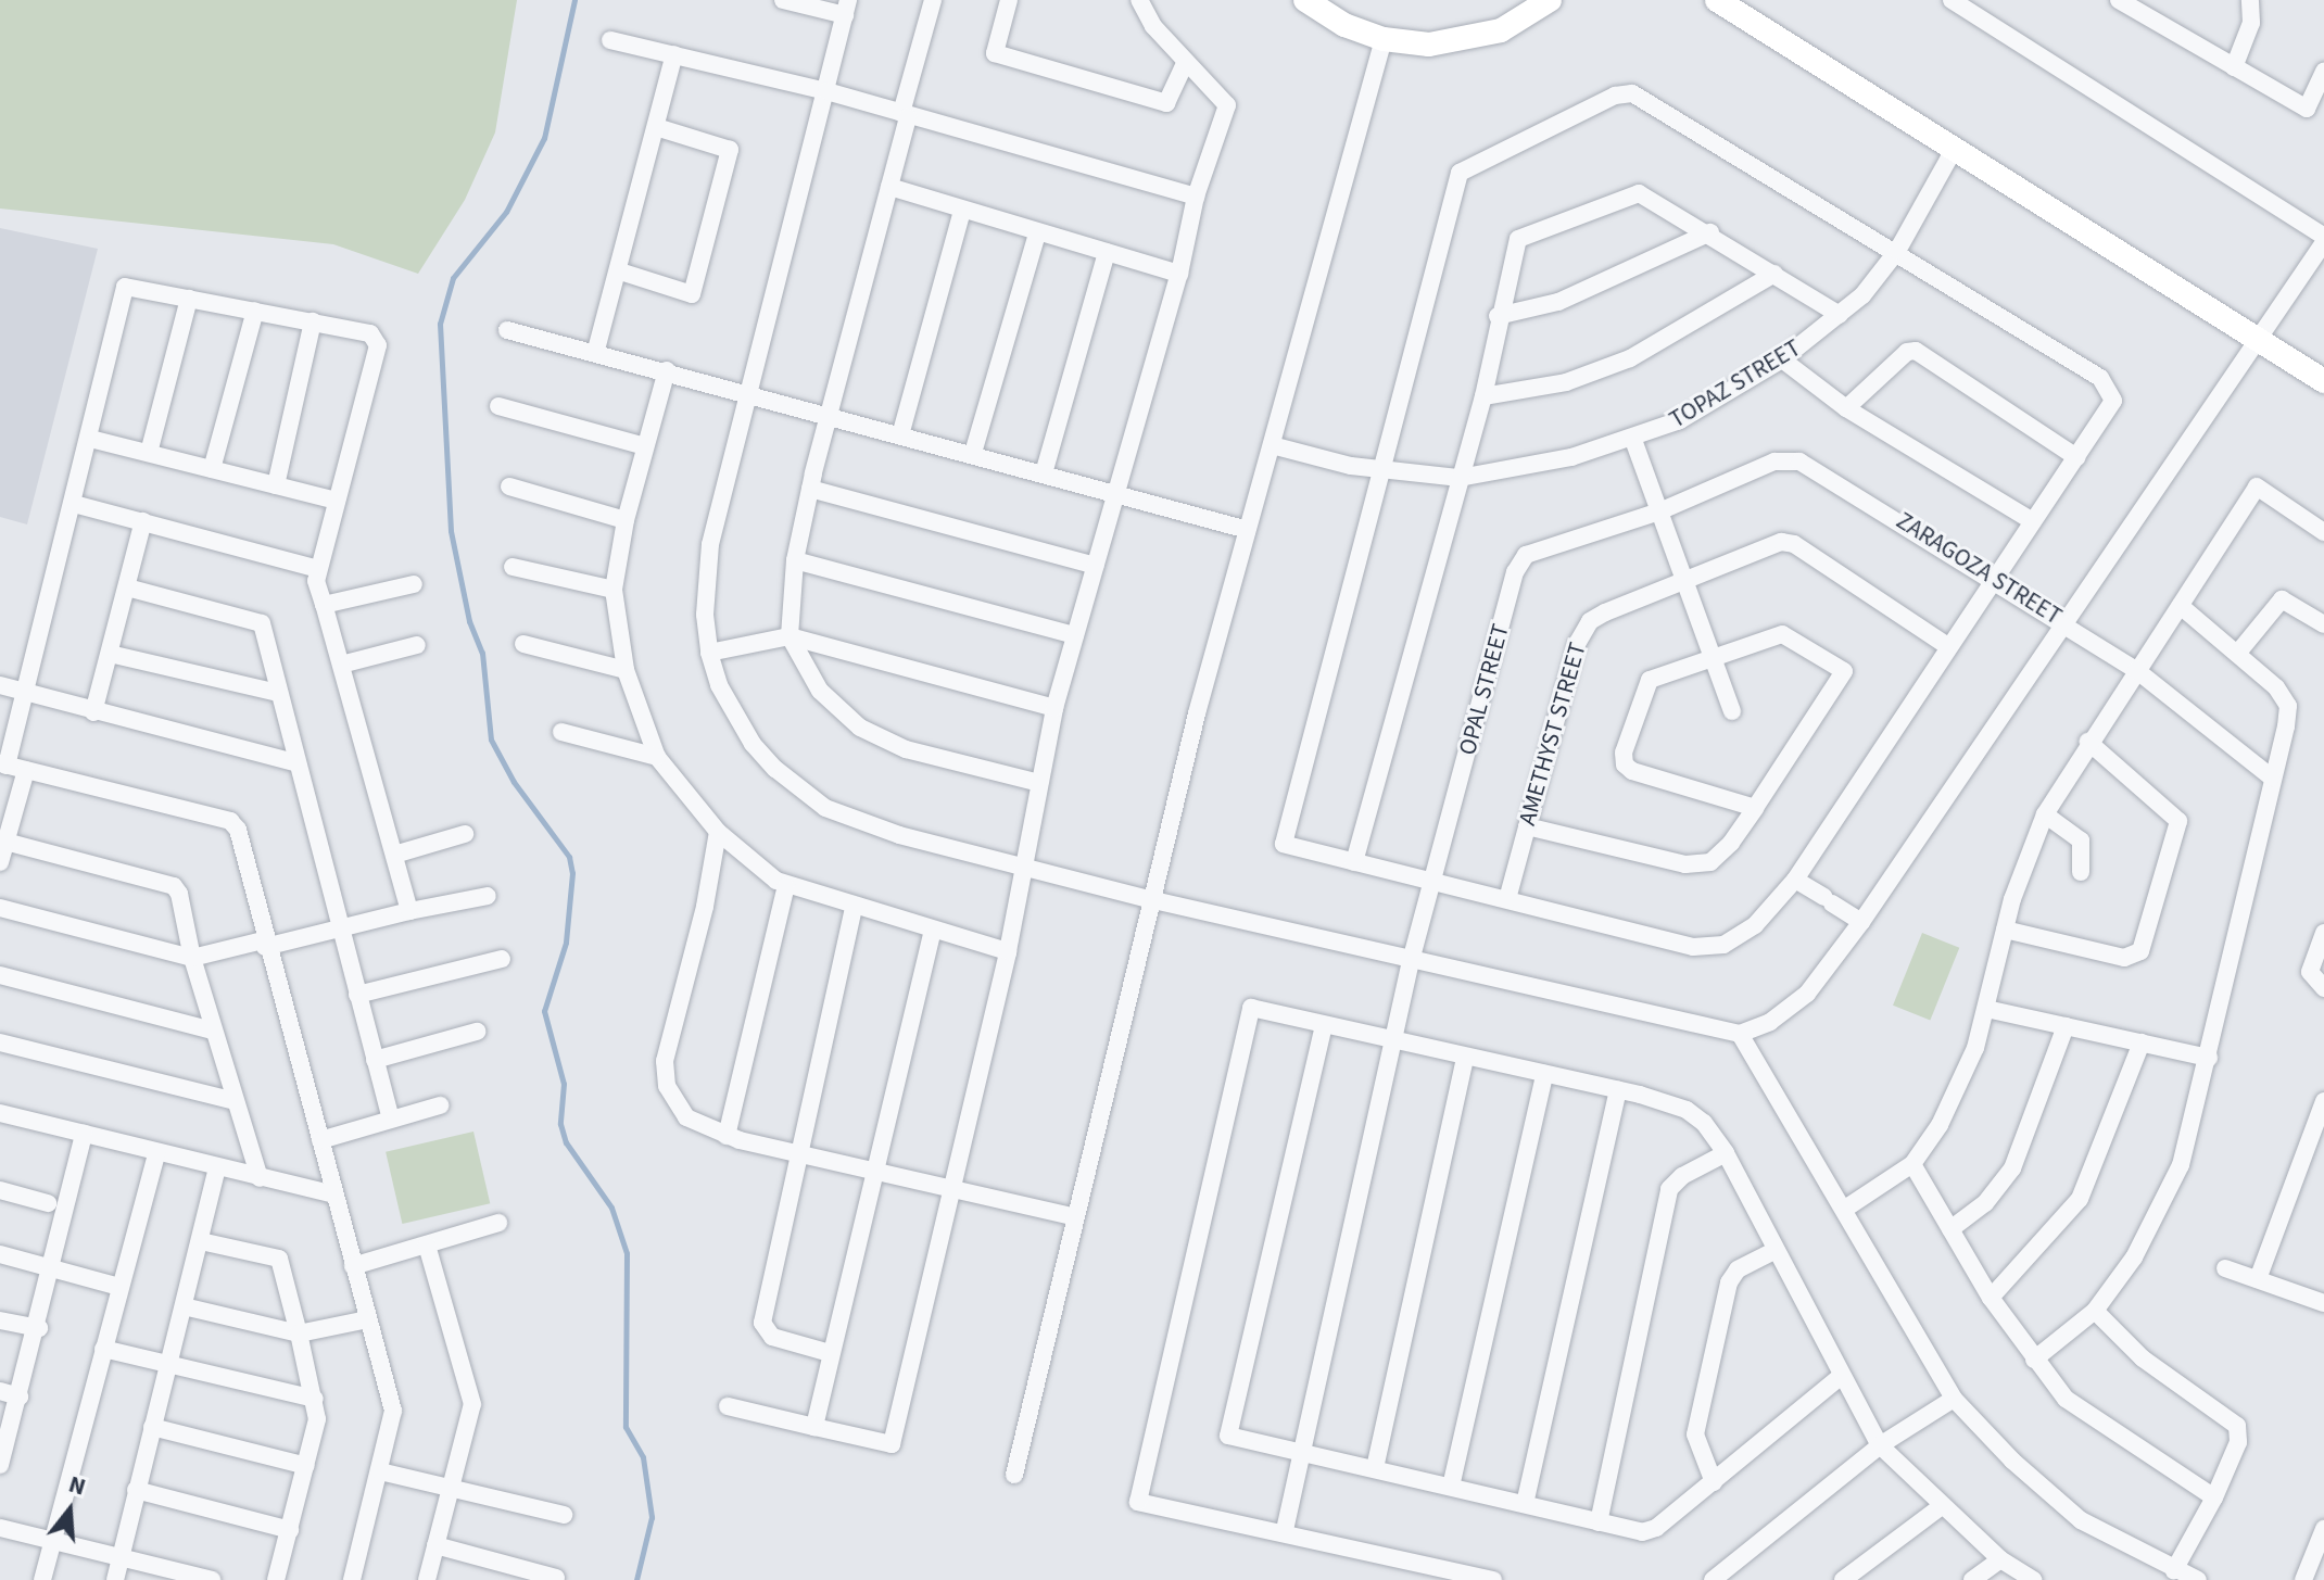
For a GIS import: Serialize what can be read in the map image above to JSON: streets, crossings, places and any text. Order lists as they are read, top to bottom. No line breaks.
{"streets":{"street":["TOPAZ STREET","ZARAGOZA STREET","OPAL STREET","AMETHYST STREET"]},"crossings":[["ZARAGOZA STREET","OPAL STREET"]],"north":"top"}
